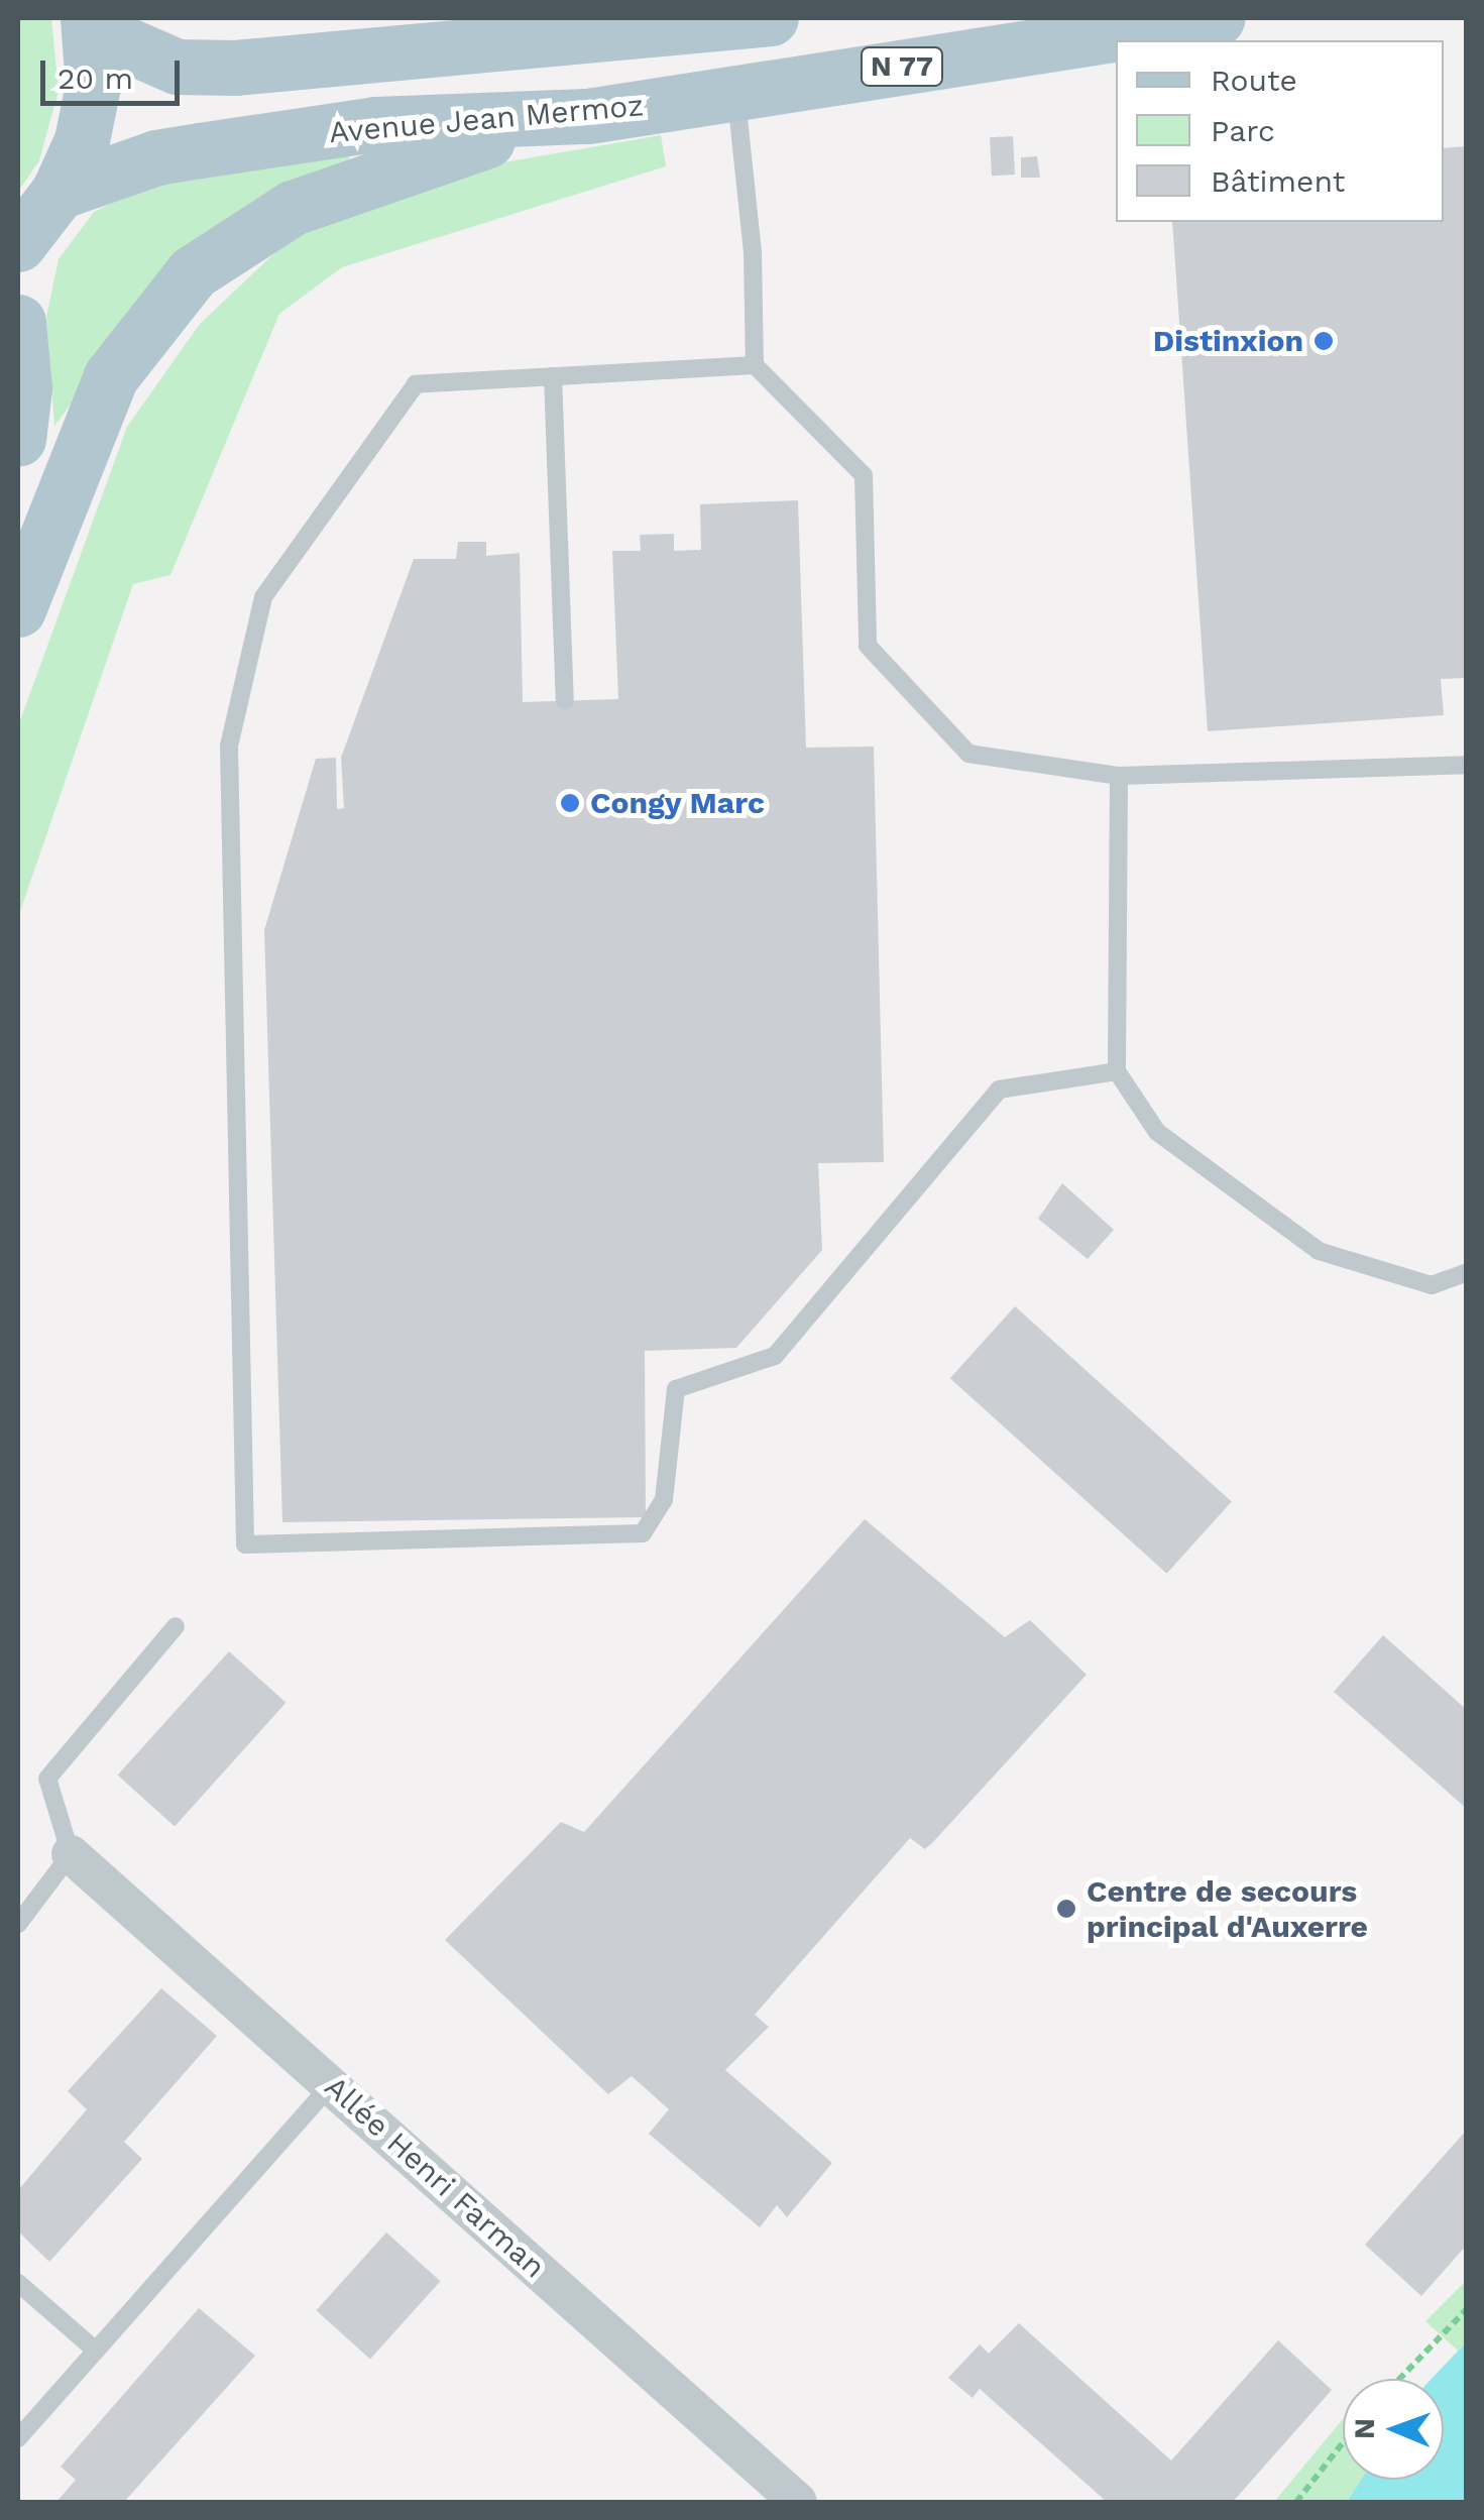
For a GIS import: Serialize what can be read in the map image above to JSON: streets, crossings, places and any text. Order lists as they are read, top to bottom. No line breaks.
{"streets":{"main road":["N 77","Avenue Jean Mermoz"],"street":["Allée Henri Farman"]},"places":["Distinxion","Congy Marc","Centre de secours principal d'Auxerre"],"legend":["Route","Parc","Bâtiment"],"scale_bar":"20 m","north":"left"}
